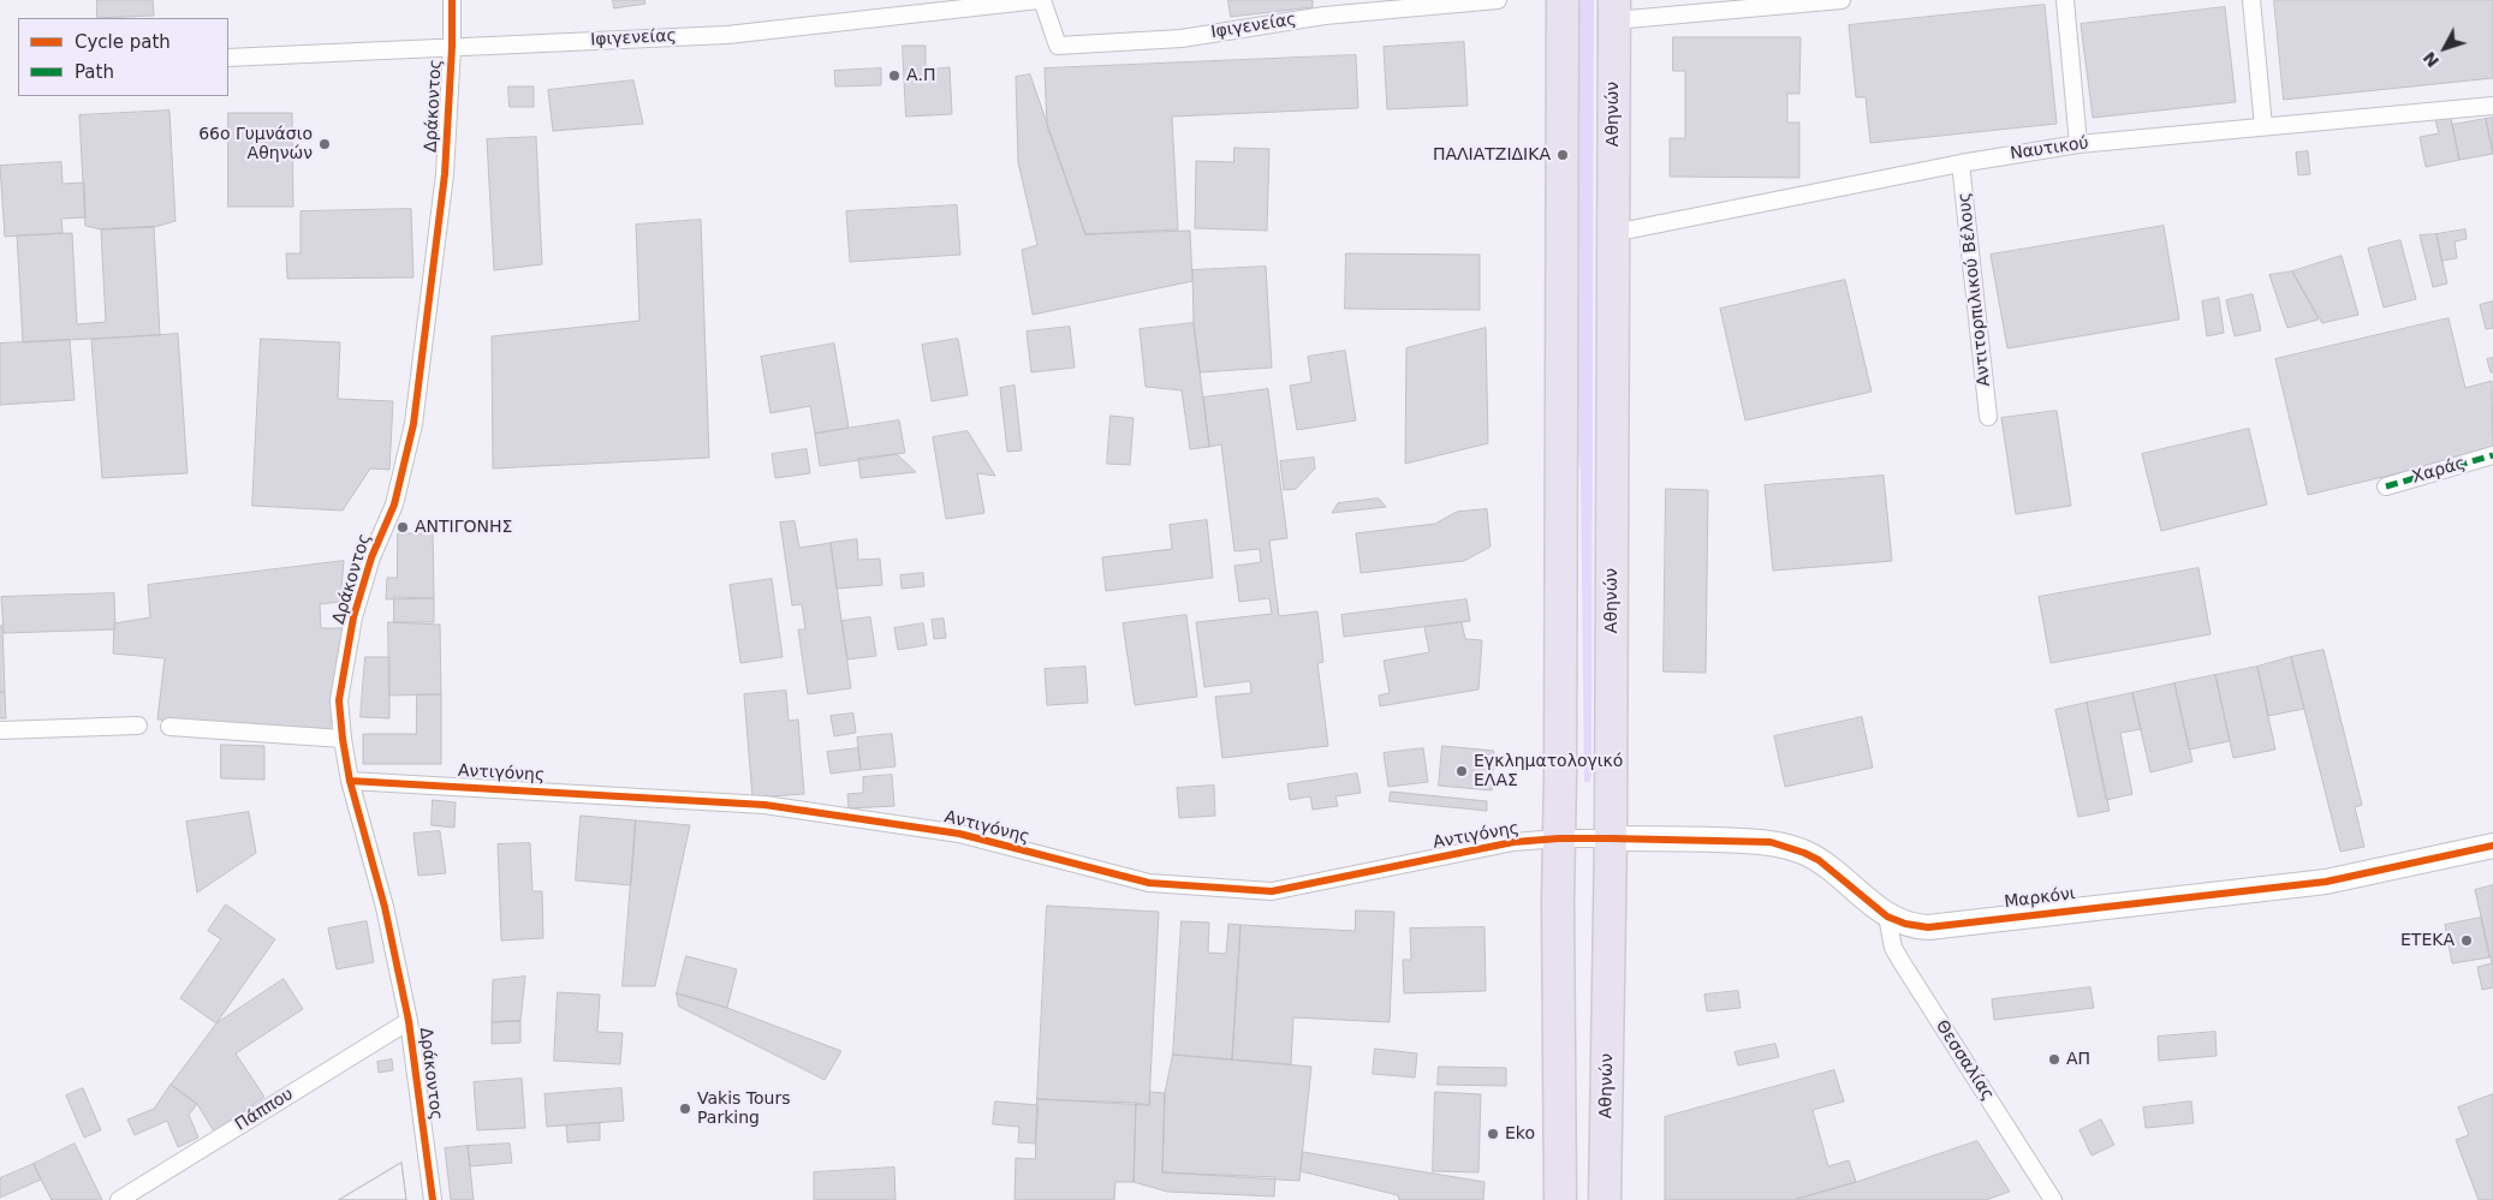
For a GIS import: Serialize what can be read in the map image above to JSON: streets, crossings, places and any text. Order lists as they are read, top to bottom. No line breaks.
{"streets":{"highway":["Αθηνών"],"street":["Ιφιγενείας","Δράκοντος","Ναυτικού","Αντιτορπιλικού Βέλους","Χαράς","Αντιγόνης","Μαρκόνι","Θεσσαλίας","Πάππου"]},"crossings":[["Ιφιγενείας","Δράκοντος"],["Δράκοντος","Αντιγόνης"],["Δράκοντος","Πάππου"],["Αθηνών","Ναυτικού"],["Αθηνών","Αντιγόνης"],["Αθηνών","Μαρκόνι"],["Ναυτικού","Αντιτορπιλικού Βέλους"],["Αντιγόνης","Μαρκόνι"],["Μαρκόνι","Θεσσαλίας"]],"places":["Α.Π","66ο Γυμνάσιο Αθηνών","ΠΑΛΙΑΤΖΙΔΙΚΑ","ΑΝΤΙΓΟΝΗΣ","Εγκληματολογικό ΕΛΑΣ","ΕΤΕΚΑ","ΑΠ","Vakis Tours Parking","Eko"],"legend":["Cycle path","Path"],"north":"bottom left"}
